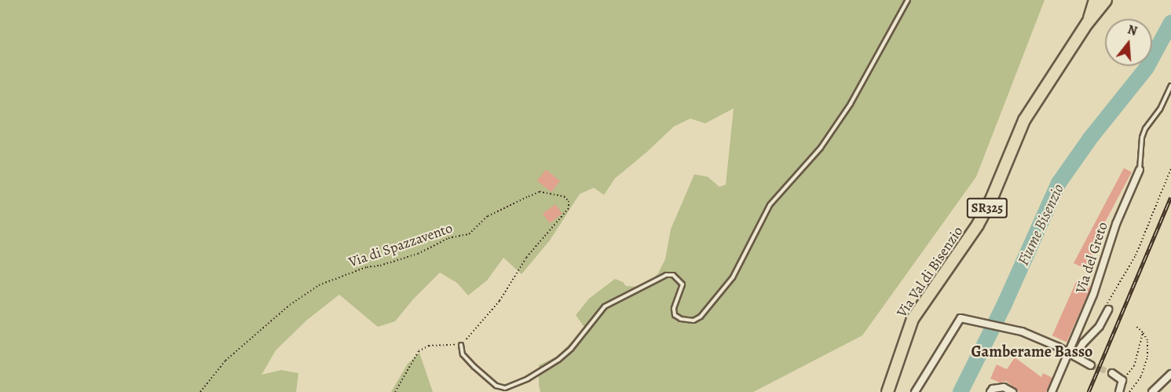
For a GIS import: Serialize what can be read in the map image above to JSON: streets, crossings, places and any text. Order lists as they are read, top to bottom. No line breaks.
{"streets":{"main road":["SR325","Via Val di Bisenzio"],"street":["Via del Greto"],"path":["Via di Spazzavento"]},"crossings":[["SR325","Via Val di Bisenzio"]],"districts":["Gamberame Basso"],"water":["Fiume Bisenzio"],"north":"top"}
